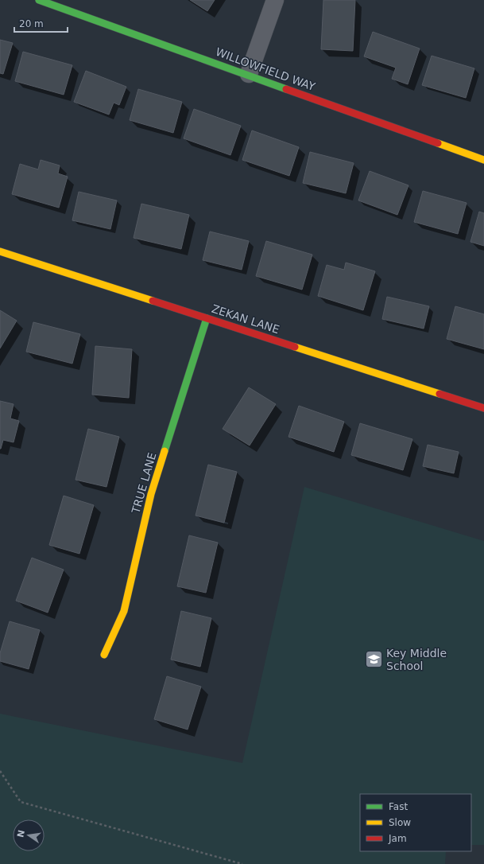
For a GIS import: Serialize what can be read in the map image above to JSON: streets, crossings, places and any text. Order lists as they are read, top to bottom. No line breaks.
{"streets":{"street":["WILLOWFIELD WAY","ZEKAN LANE","TRUE LANE"]},"crossings":[["ZEKAN LANE","TRUE LANE"]],"places":{"school or university":["Key Middle School"]},"legend":["Fast","Slow","Jam"],"scale_bar":"20 m","north":"left"}
